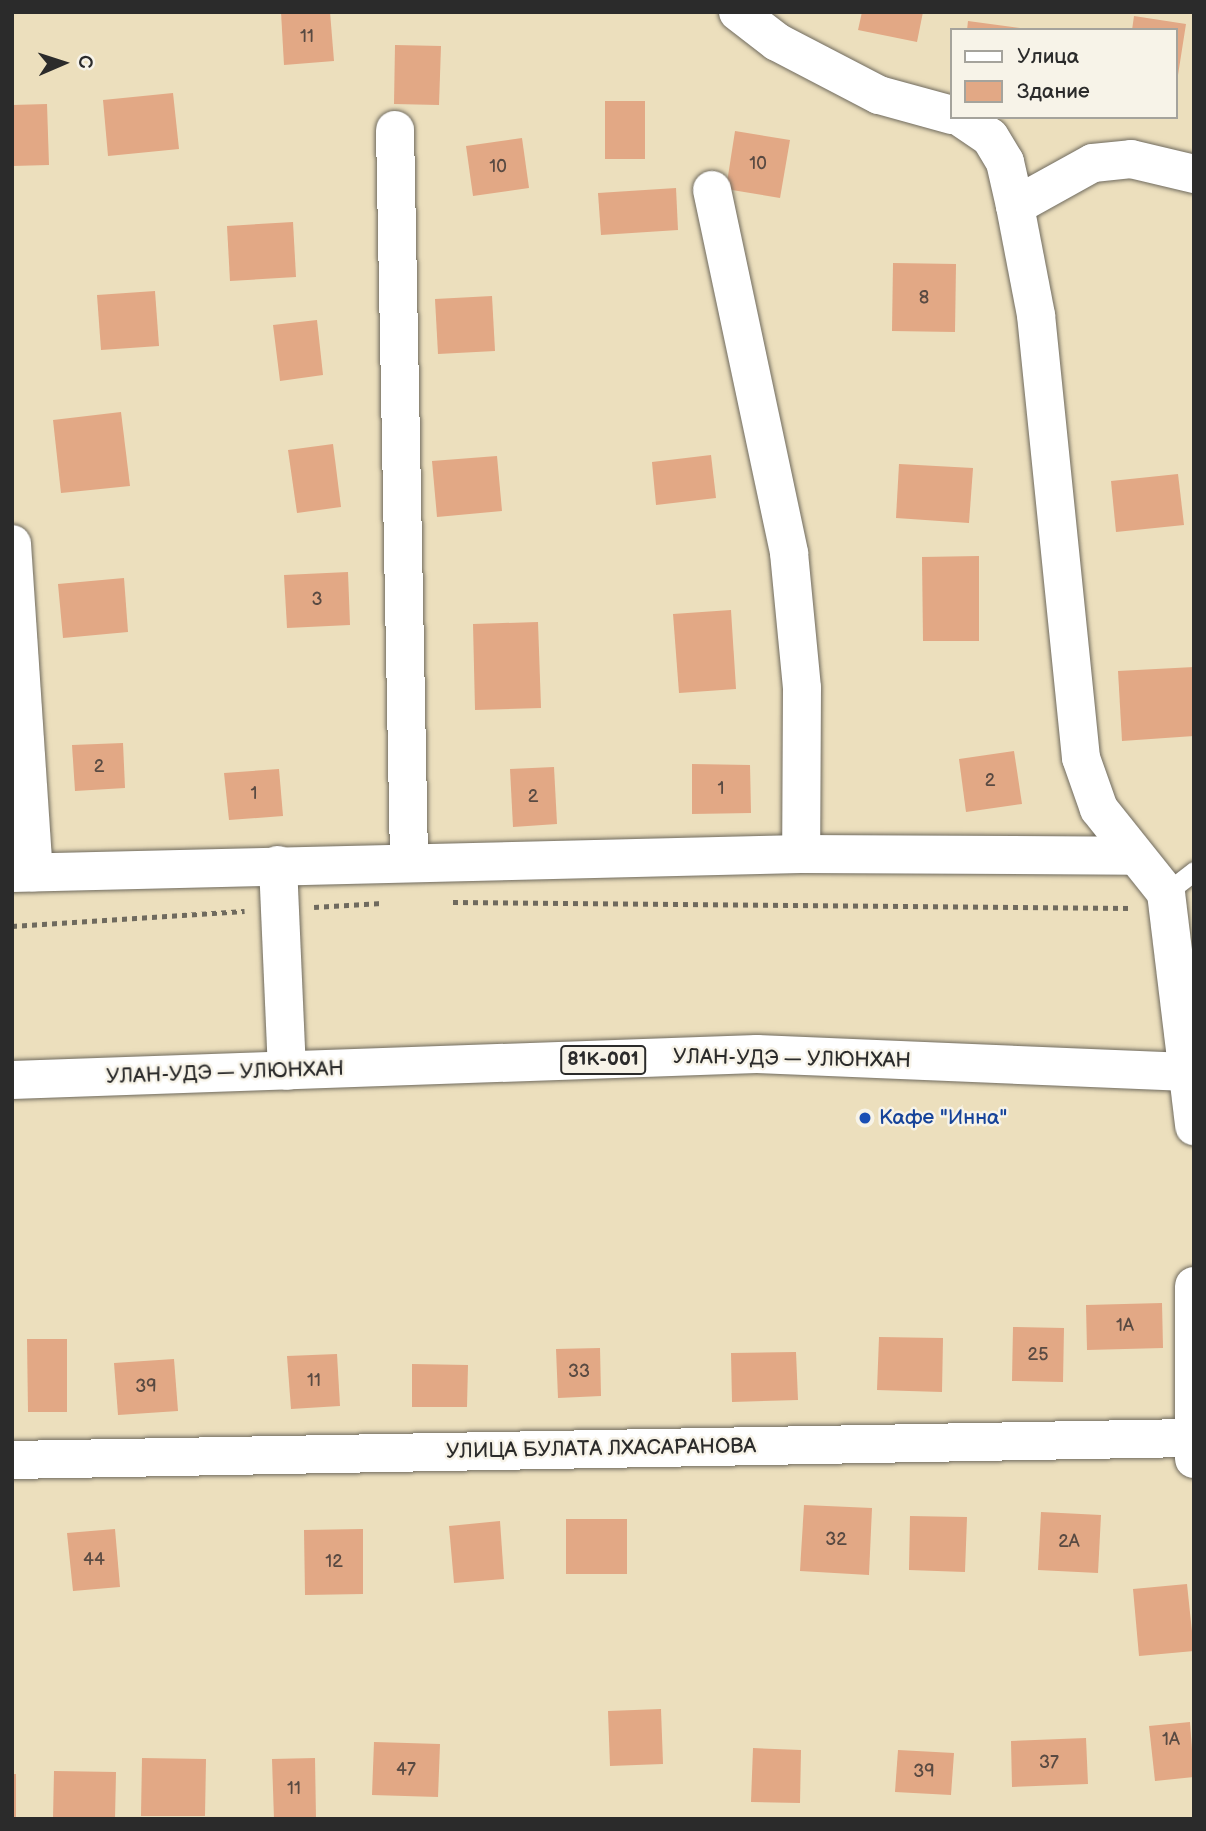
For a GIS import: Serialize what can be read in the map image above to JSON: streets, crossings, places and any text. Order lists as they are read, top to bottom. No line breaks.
{"streets":{"street":["УЛАН-УДЭ — УЛЮНХАН","81К-001","УЛИЦА БУЛАТА ЛХАСАРАНОВА"]},"places":["Кафе \"Инна\""],"house_numbers":["11","10","10","8","3","2","2","1","1","2","1А","25","33","11","39","32","2А","44","12","1А","37","47","39","11"],"legend":["Улица","Здание"],"north":"right"}
